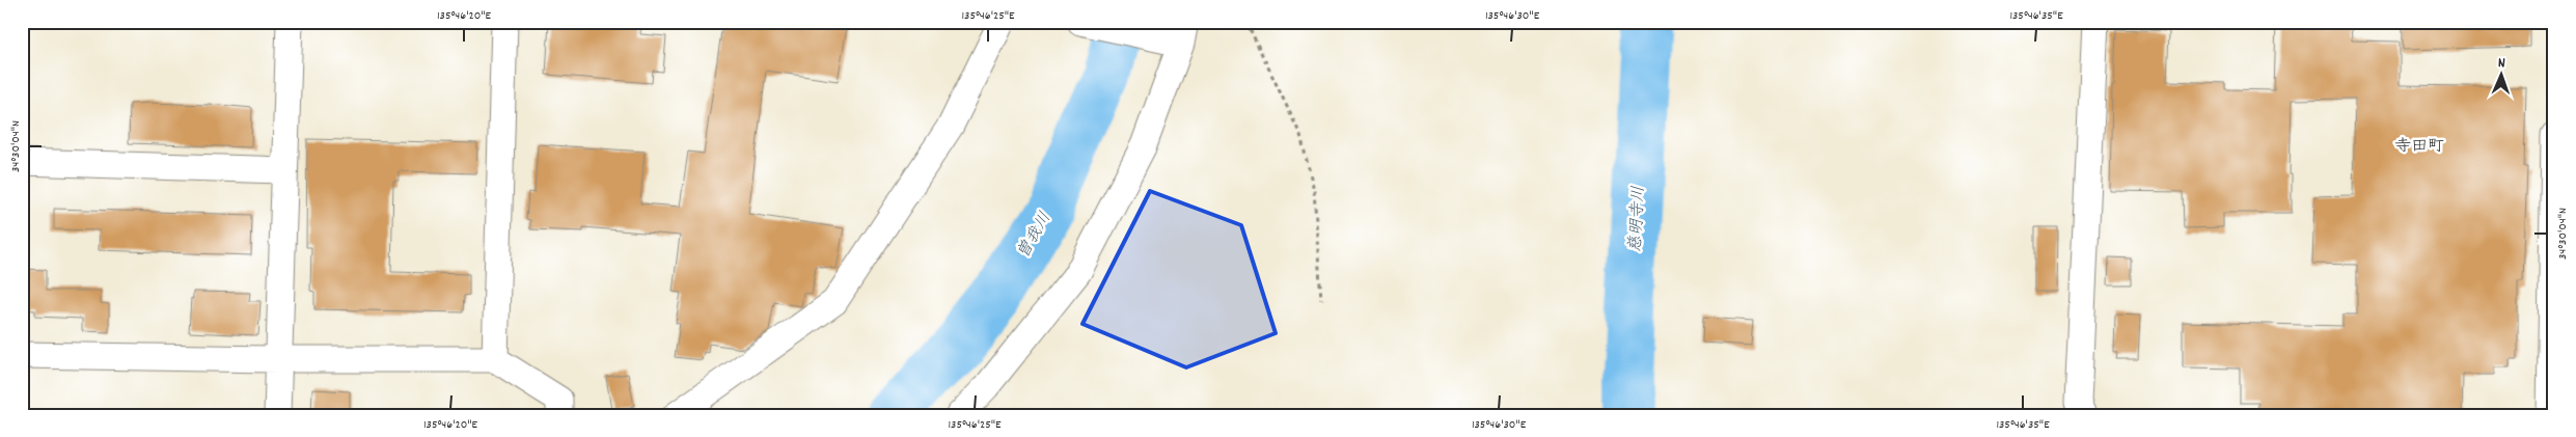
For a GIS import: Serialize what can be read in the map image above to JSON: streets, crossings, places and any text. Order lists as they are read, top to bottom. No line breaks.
{"districts":["寺田町"],"water":["慈明寺川","曽我川"],"north":"top","coordinates":["135°46'20\"E","135°46'25\"E","135°46'30\"E","135°46'35\"E","34°30'04\"N"]}
